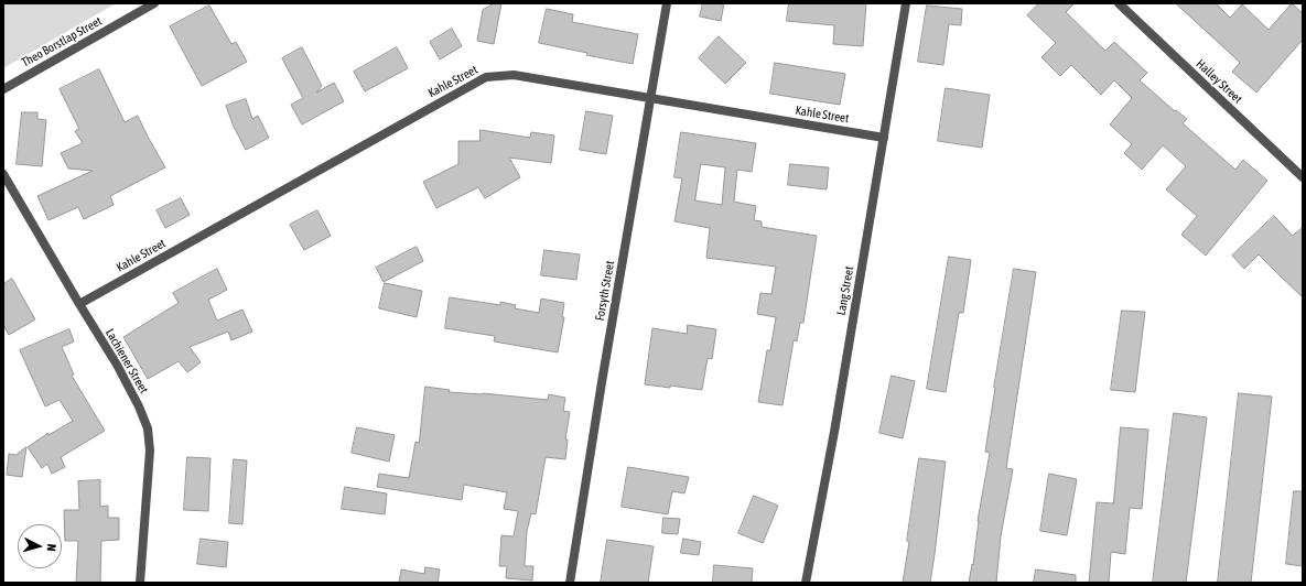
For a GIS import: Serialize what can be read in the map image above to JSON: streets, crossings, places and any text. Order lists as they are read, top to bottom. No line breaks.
{"streets":{"street":["Theo Borstlap Street","Kahle Street","Halley Street","Forsyth Street","Lang Street","Lachiener Street"]},"crossings":[["Kahle Street","Forsyth Street"],["Kahle Street","Lang Street"],["Kahle Street","Lachiener Street"]],"north":"right"}
